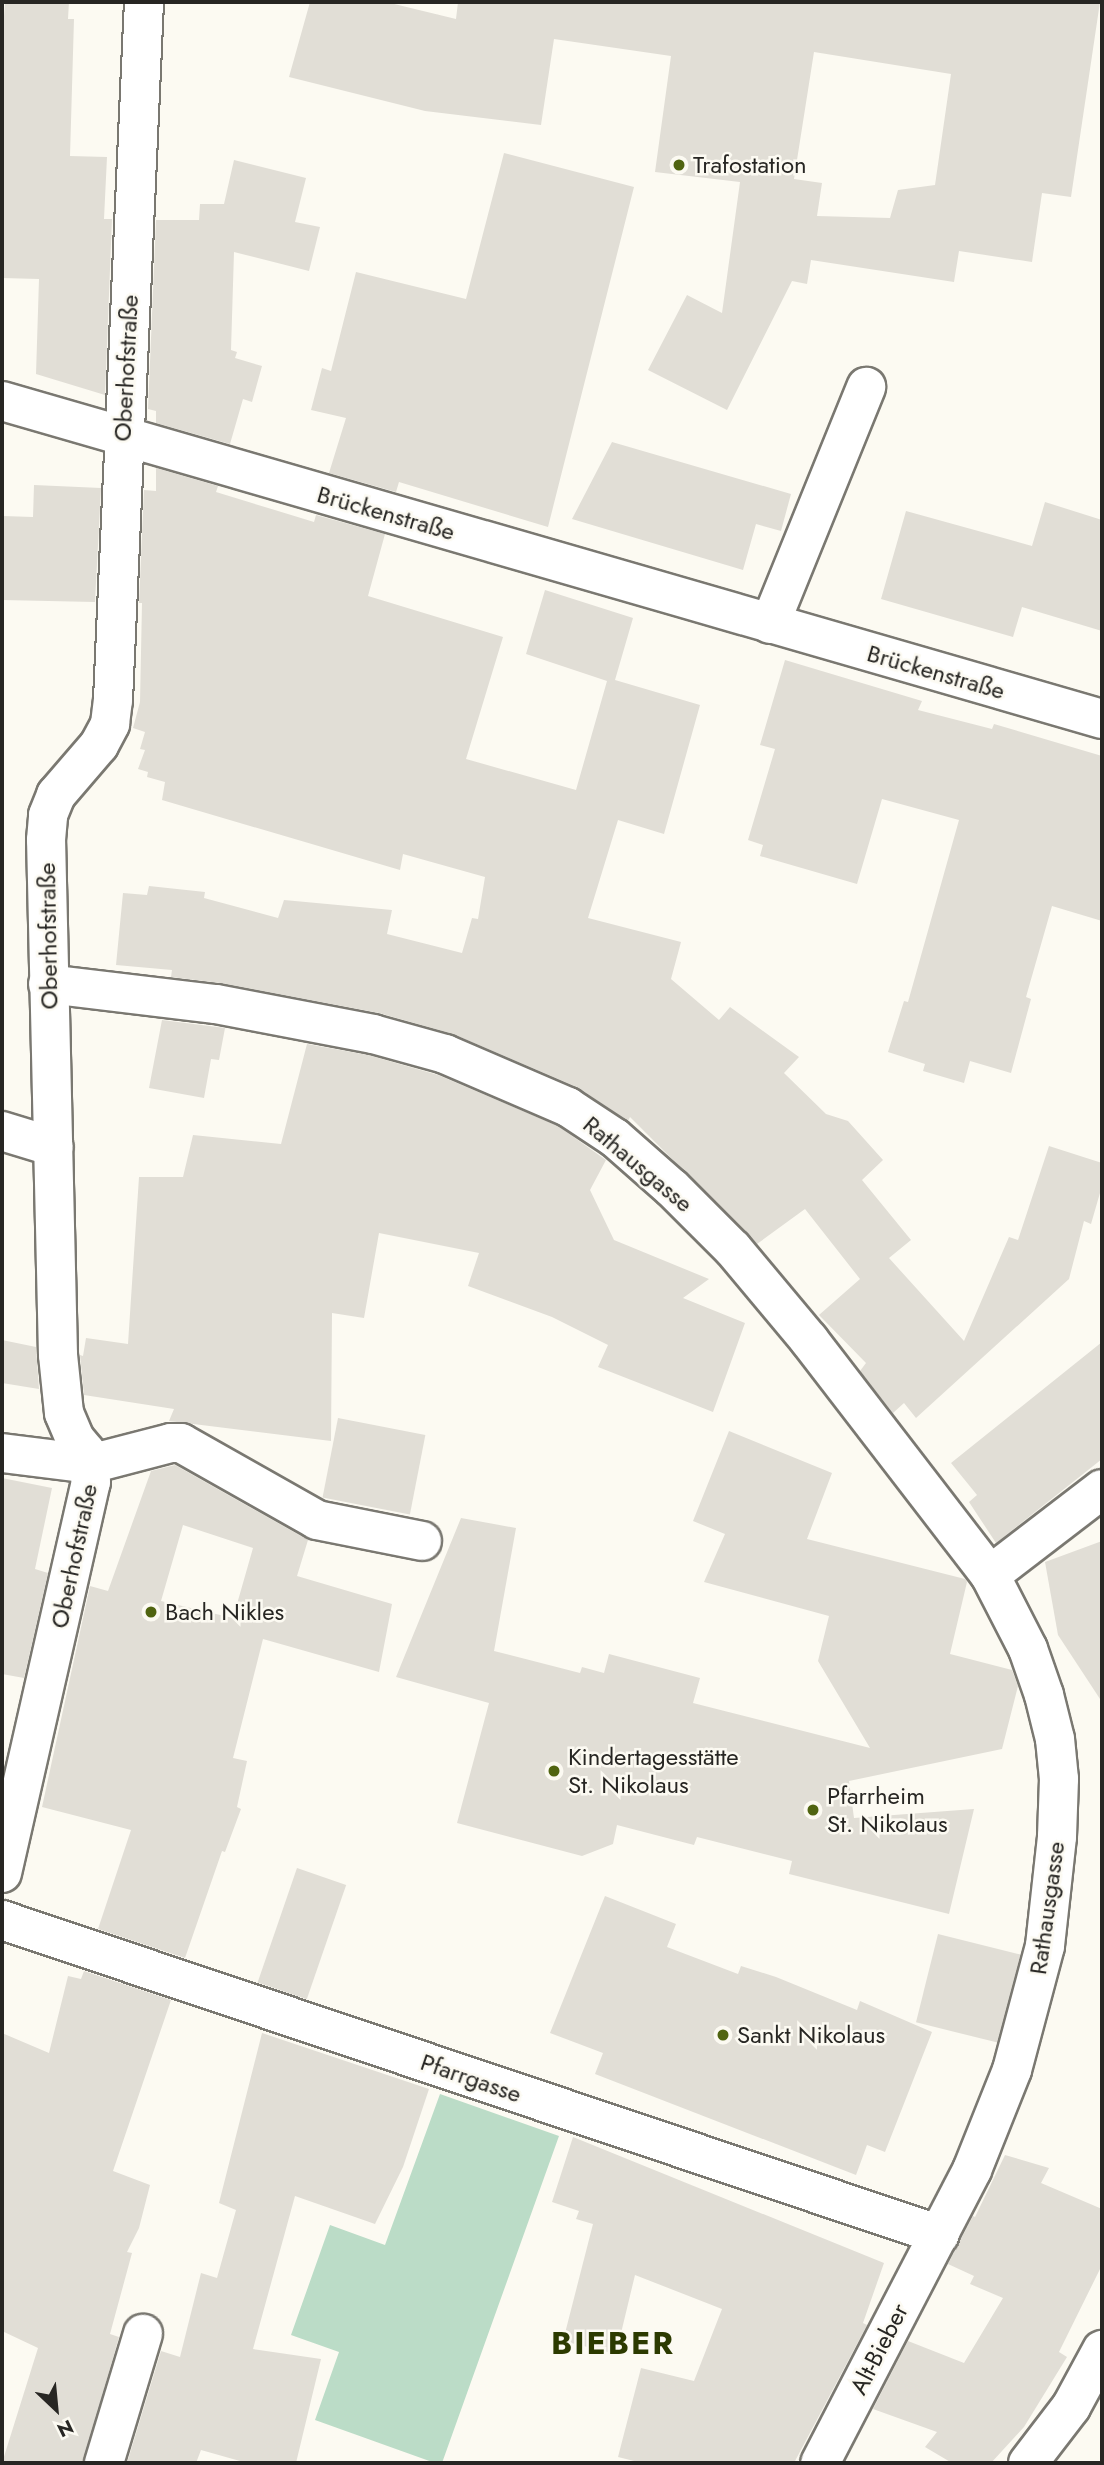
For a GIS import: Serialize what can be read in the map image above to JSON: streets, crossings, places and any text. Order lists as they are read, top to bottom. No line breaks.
{"streets":{"street":["Oberhofstraße","Brückenstraße","Rathausgasse","Pfarrgasse","Alt-Bieber"]},"crossings":[["Oberhofstraße","Brückenstraße"],["Oberhofstraße","Rathausgasse"],["Rathausgasse","Pfarrgasse"],["Rathausgasse","Alt-Bieber"],["Pfarrgasse","Alt-Bieber"]],"districts":["BIEBER"],"places":["Trafostation","Bach Nikles","Kindertagesstätte St. Nikolaus","Pfarrheim St. Nikolaus","Sankt Nikolaus"],"north":"bottom right"}
